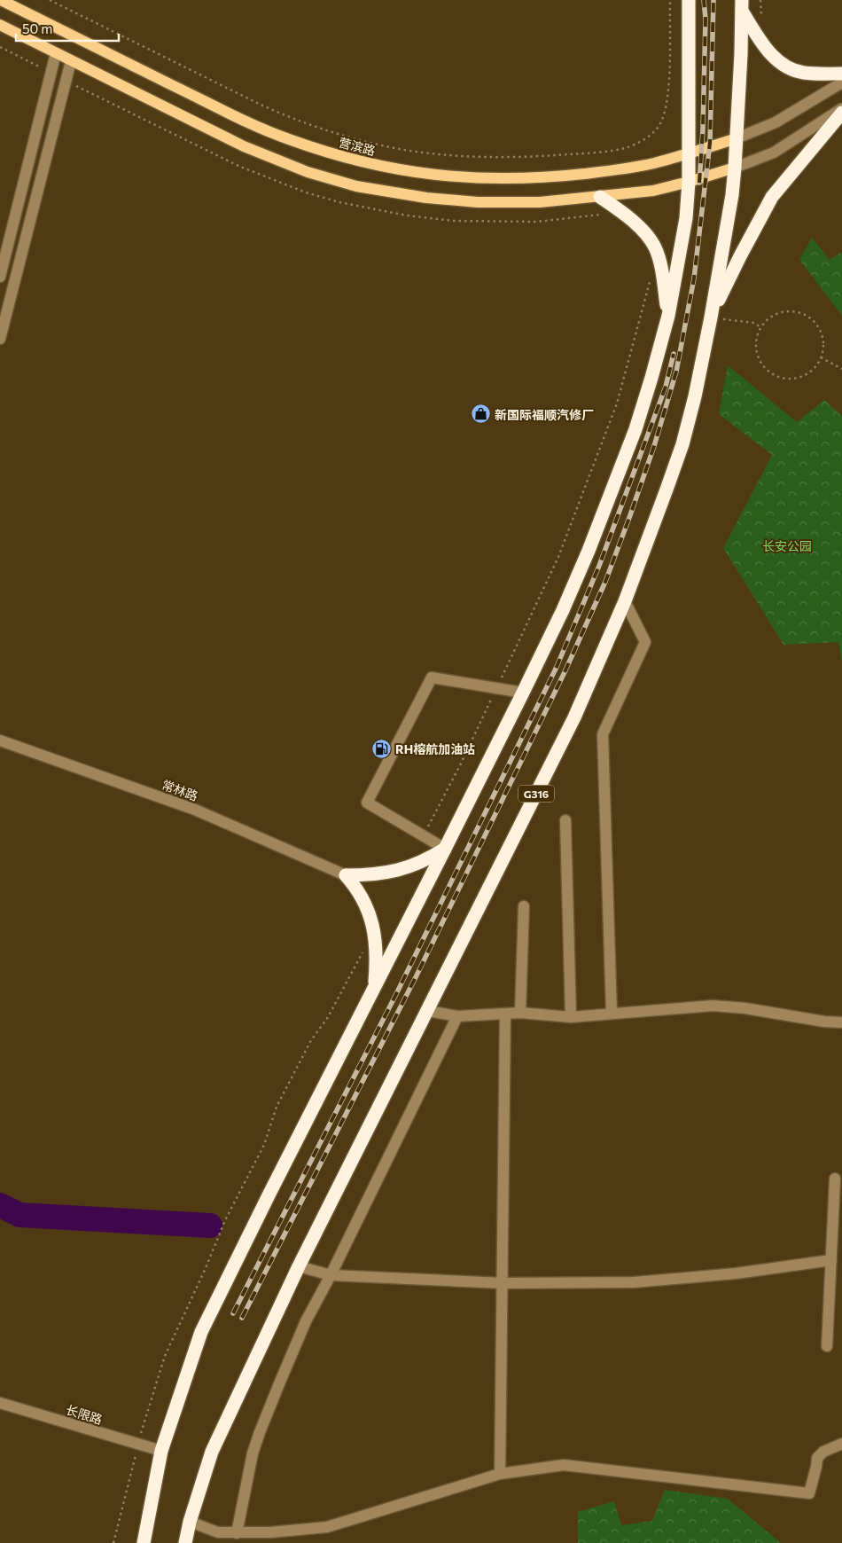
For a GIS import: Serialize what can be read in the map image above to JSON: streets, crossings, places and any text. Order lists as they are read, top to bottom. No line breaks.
{"streets":{"highway":["G316"],"main road":["营滨路"],"street":["常林路","长限路"]},"crossings":[["营滨路","G316"]],"parks":["长安公园"],"places":{"shop":["新国际福顺汽修厂"],"fuel station":["RH榕航加油站"]},"scale_bar":"50 m"}
